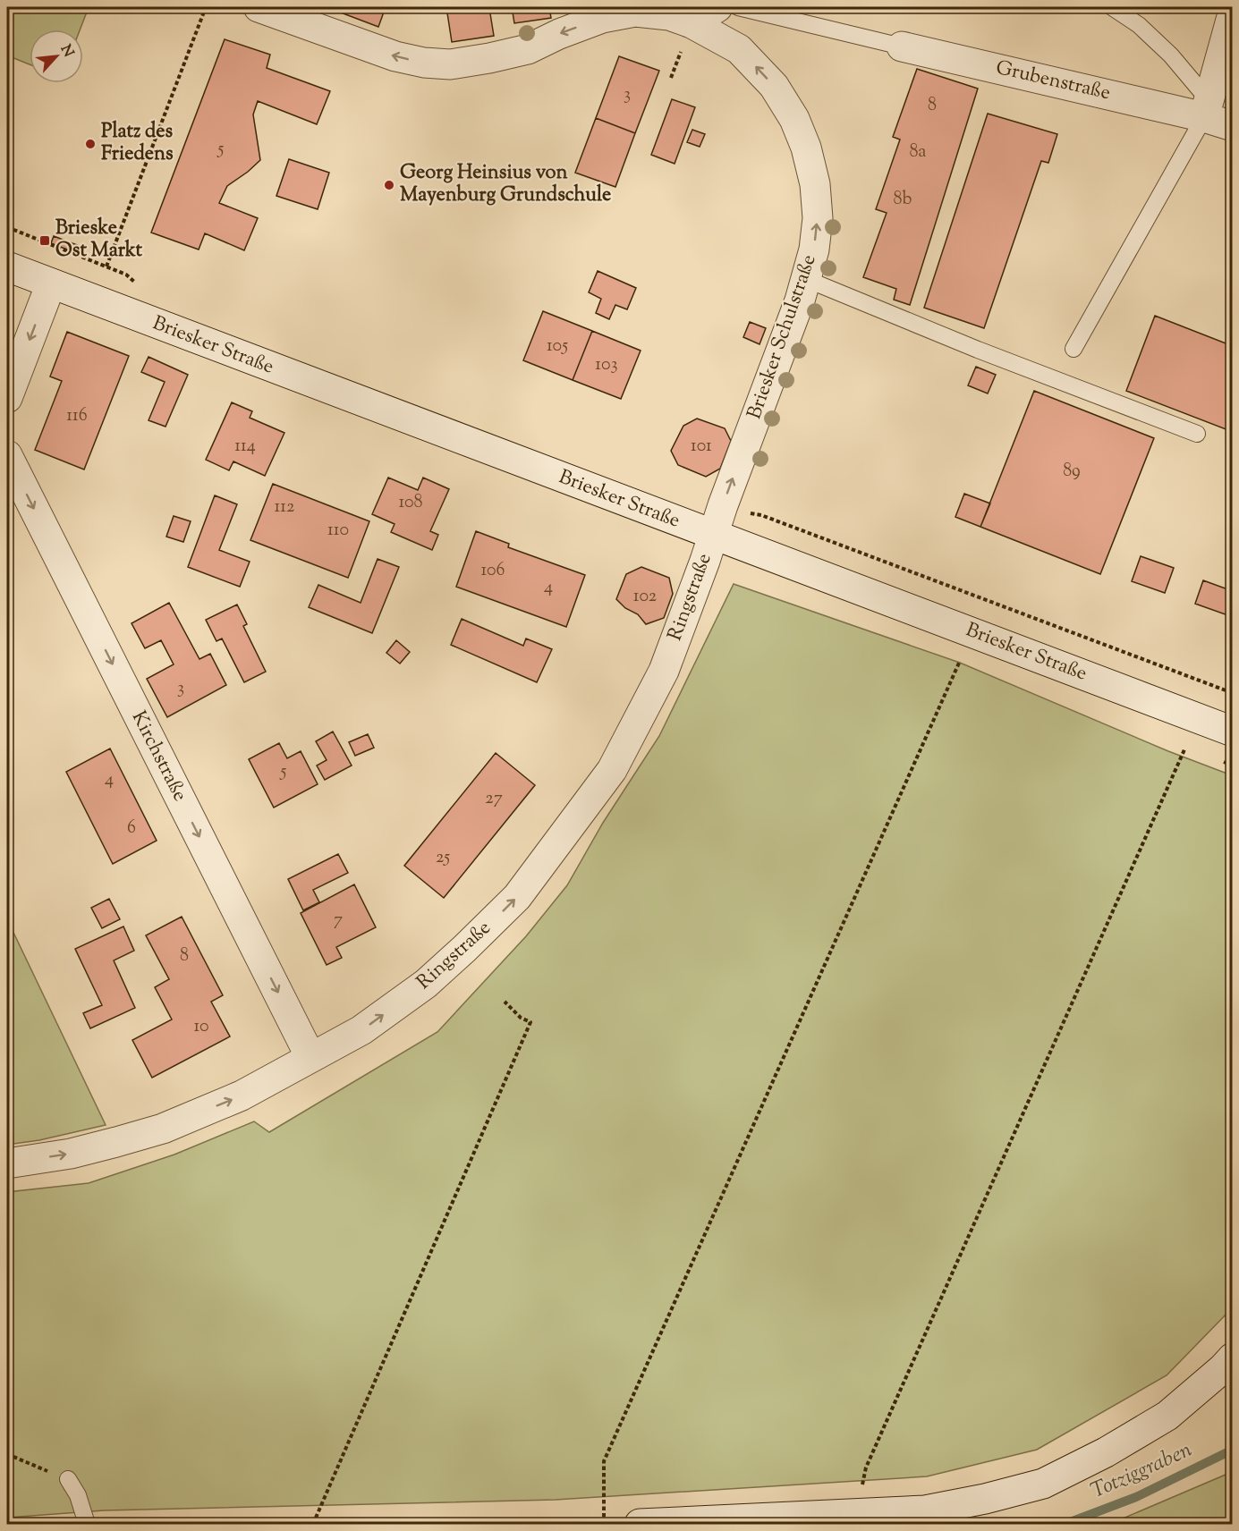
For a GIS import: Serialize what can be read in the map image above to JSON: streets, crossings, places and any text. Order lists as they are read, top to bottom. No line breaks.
{"streets":{"street":["Grubenstraße","Briesker Schulstraße","Briesker Straße","Ringstraße","Kirchstraße"]},"crossings":[["Briesker Schulstraße","Briesker Straße"],["Briesker Schulstraße","Ringstraße"],["Briesker Straße","Ringstraße"],["Ringstraße","Kirchstraße"]],"one_way":["Ringstraße","Kirchstraße"],"water":["Totziggraben"],"places":{"other":["Platz des Friedens","Georg Heinsius von Mayenburg Grundschule"],"transit":["Brieske Ost Markt"]},"house_numbers":["3","8","5","8a","8b","105","103","116","114","101","89","108","112","110","106","4","102","3","5","4","27","6","25","7","8","10"],"north":"top right"}
